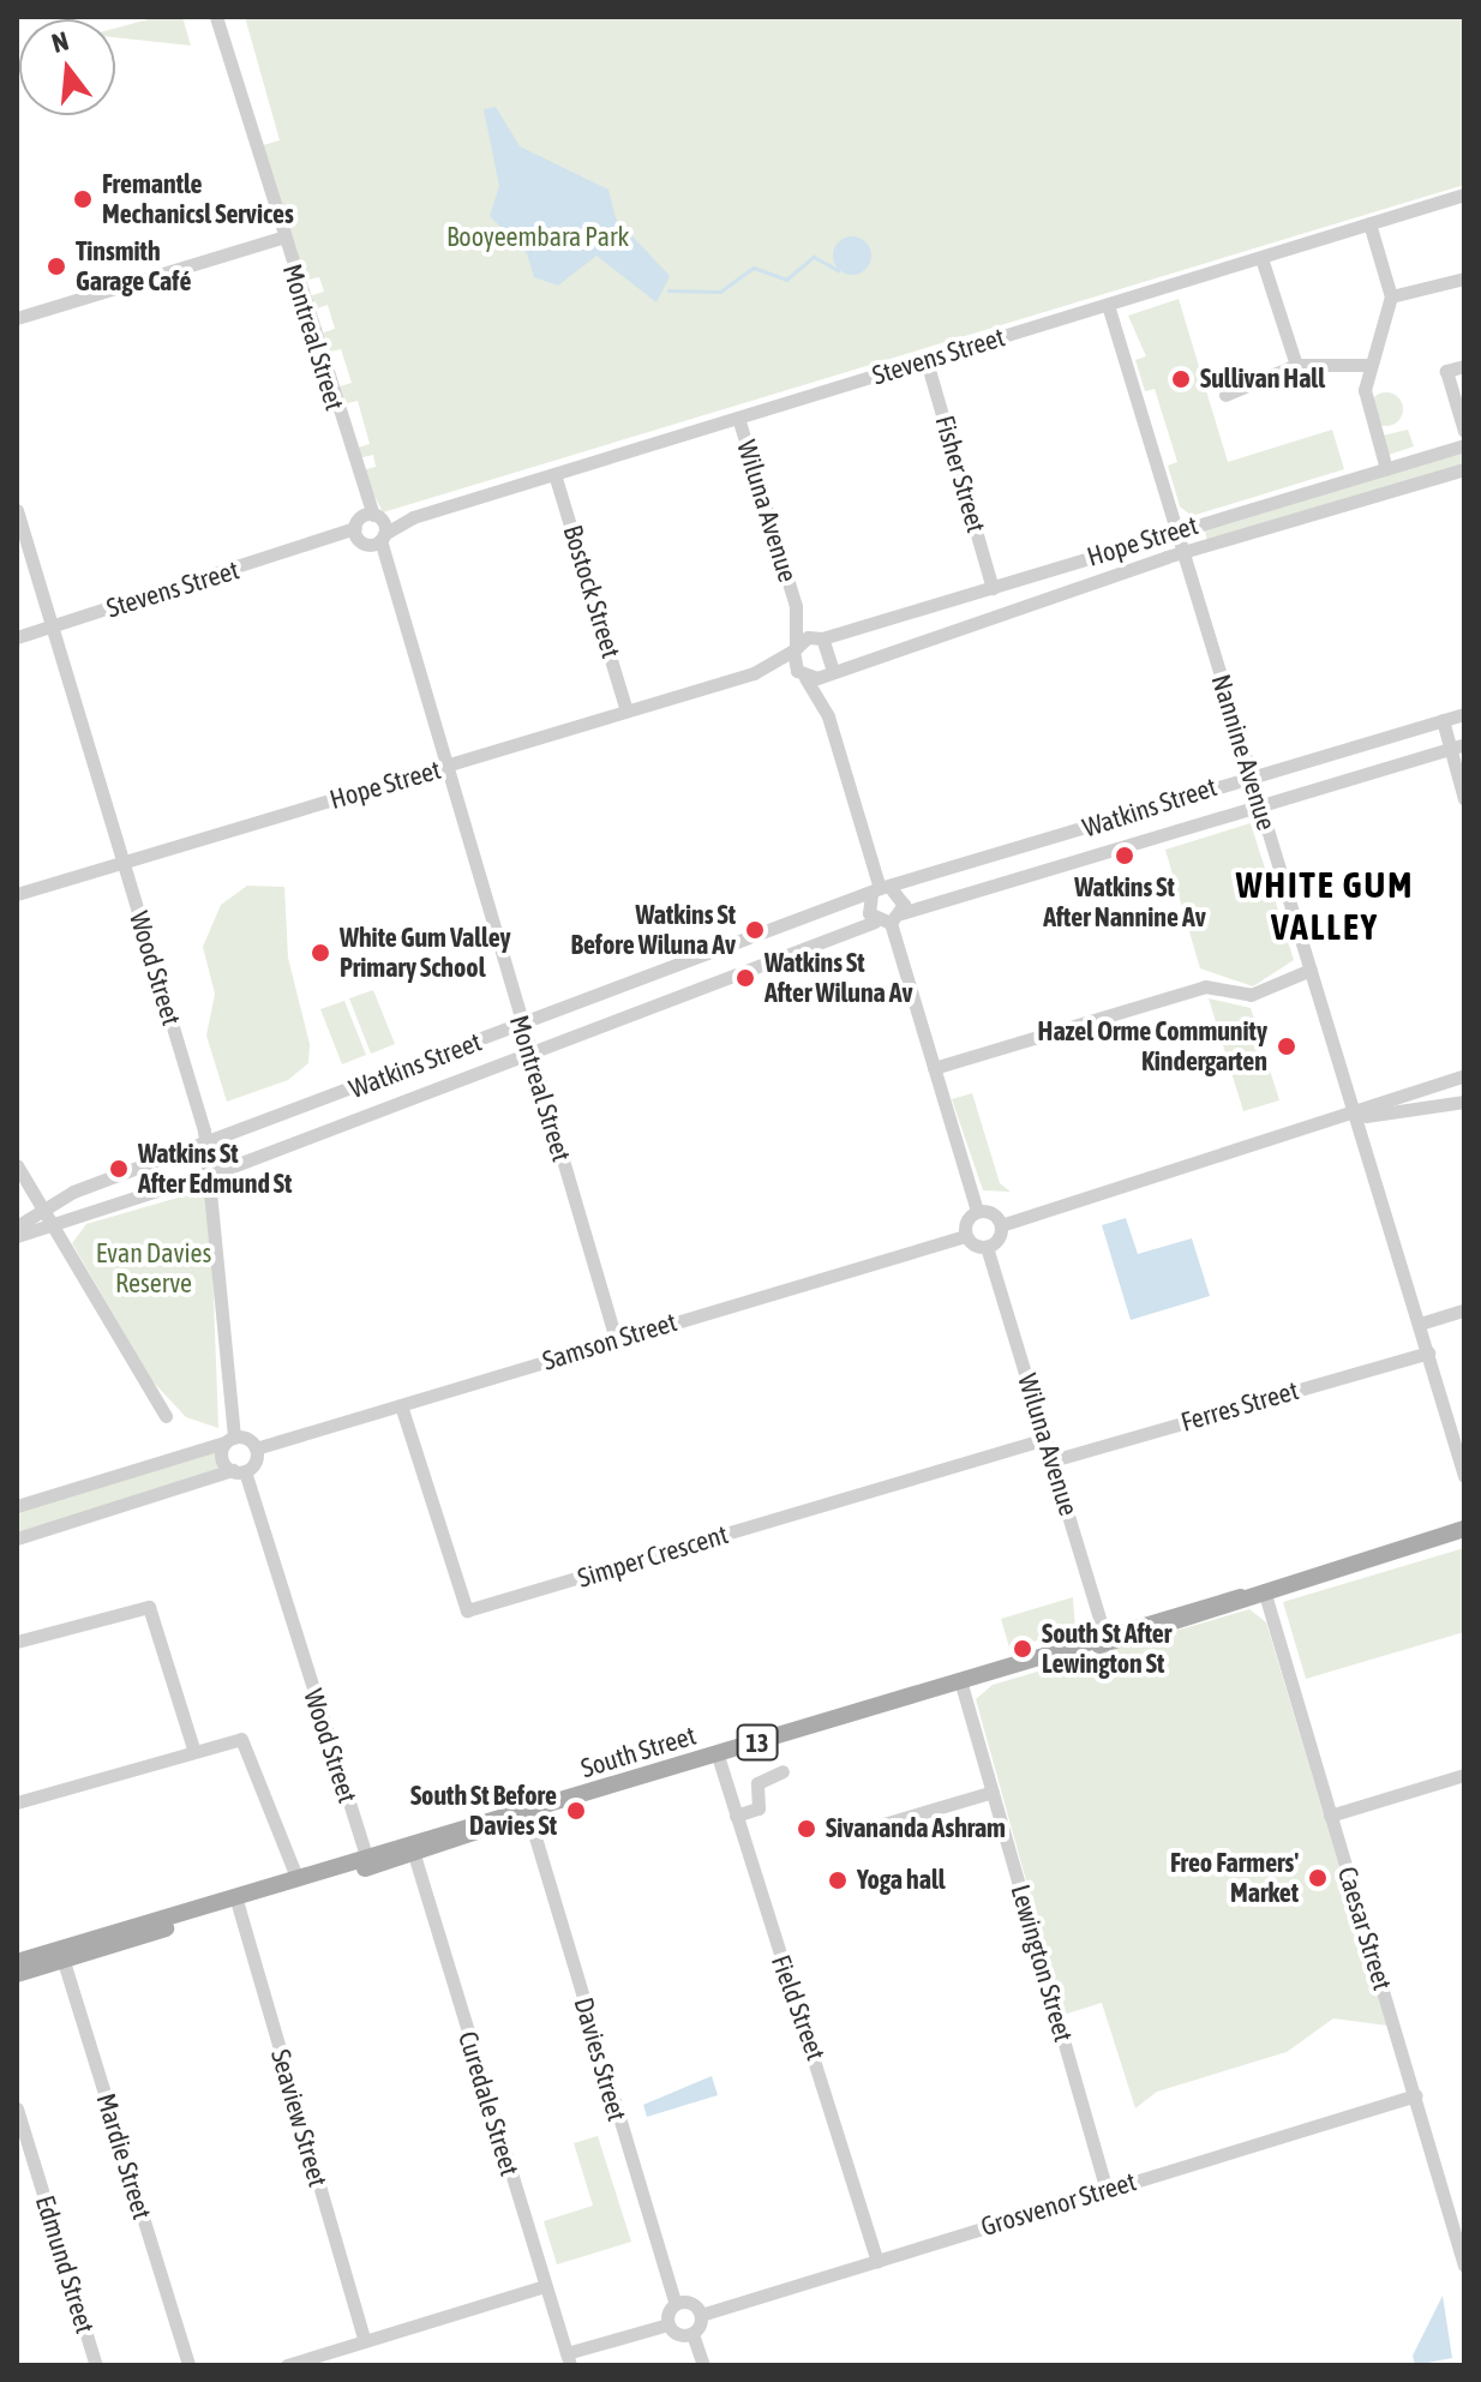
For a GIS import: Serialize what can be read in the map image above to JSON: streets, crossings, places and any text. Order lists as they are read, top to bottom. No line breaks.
{"streets":{"main road":["13","South Street"],"street":["Montreal Street","Stevens Street","Fisher Street","Wiluna Avenue","Hope Street","Bostock Street","Nannine Avenue","Watkins Street","Wood Street","Samson Street","Ferres Street","Simper Crescent","Caesar Street","Lewington Street","Field Street","Davies Street","Curedale Street","Seaview Street","Mardie Street","Grosvenor Street","Edmund Street"]},"crossings":[["Montreal Street","Stevens Street"],["Montreal Street","Hope Street"],["Montreal Street","Watkins Street"],["Montreal Street","Samson Street"],["Stevens Street","Fisher Street"],["Stevens Street","Wiluna Avenue"],["Stevens Street","Bostock Street"],["Stevens Street","Nannine Avenue"],["Stevens Street","Wood Street"],["Fisher Street","Hope Street"],["Wiluna Avenue","Hope Street"],["Wiluna Avenue","Ferres Street"],["Wiluna Avenue","Simper Crescent"],["Wiluna Avenue","South Street"],["Hope Street","Bostock Street"],["Hope Street","Nannine Avenue"],["Hope Street","Wood Street"],["Nannine Avenue","Watkins Street"],["Nannine Avenue","Ferres Street"],["Watkins Street","Wood Street"],["Wood Street","South Street"],["Samson Street","Simper Crescent"],["South Street","Caesar Street"],["South Street","Lewington Street"],["South Street","Field Street"],["South Street","Davies Street"],["South Street","Curedale Street"],["South Street","Seaview Street"],["South Street","Mardie Street"],["Caesar Street","Grosvenor Street"],["Lewington Street","Grosvenor Street"],["Field Street","Grosvenor Street"]],"districts":["WHITE GUM VALLEY"],"parks":["Booyeembara Park","Evan Davies Reserve"],"places":["Fremantle Mechanicsl Services","Tinsmith Garage Café","Sullivan Hall","Watkins St After Nannine Av","Watkins St Before Wiluna Av","White Gum Valley Primary School","Watkins St After Wiluna Av","Hazel Orme Community Kindergarten","Watkins St After Edmund St","South St After Lewington St","South St Before Davies St","Sivananda Ashram","Freo Farmers' Market","Yoga hall"],"north":"top"}
